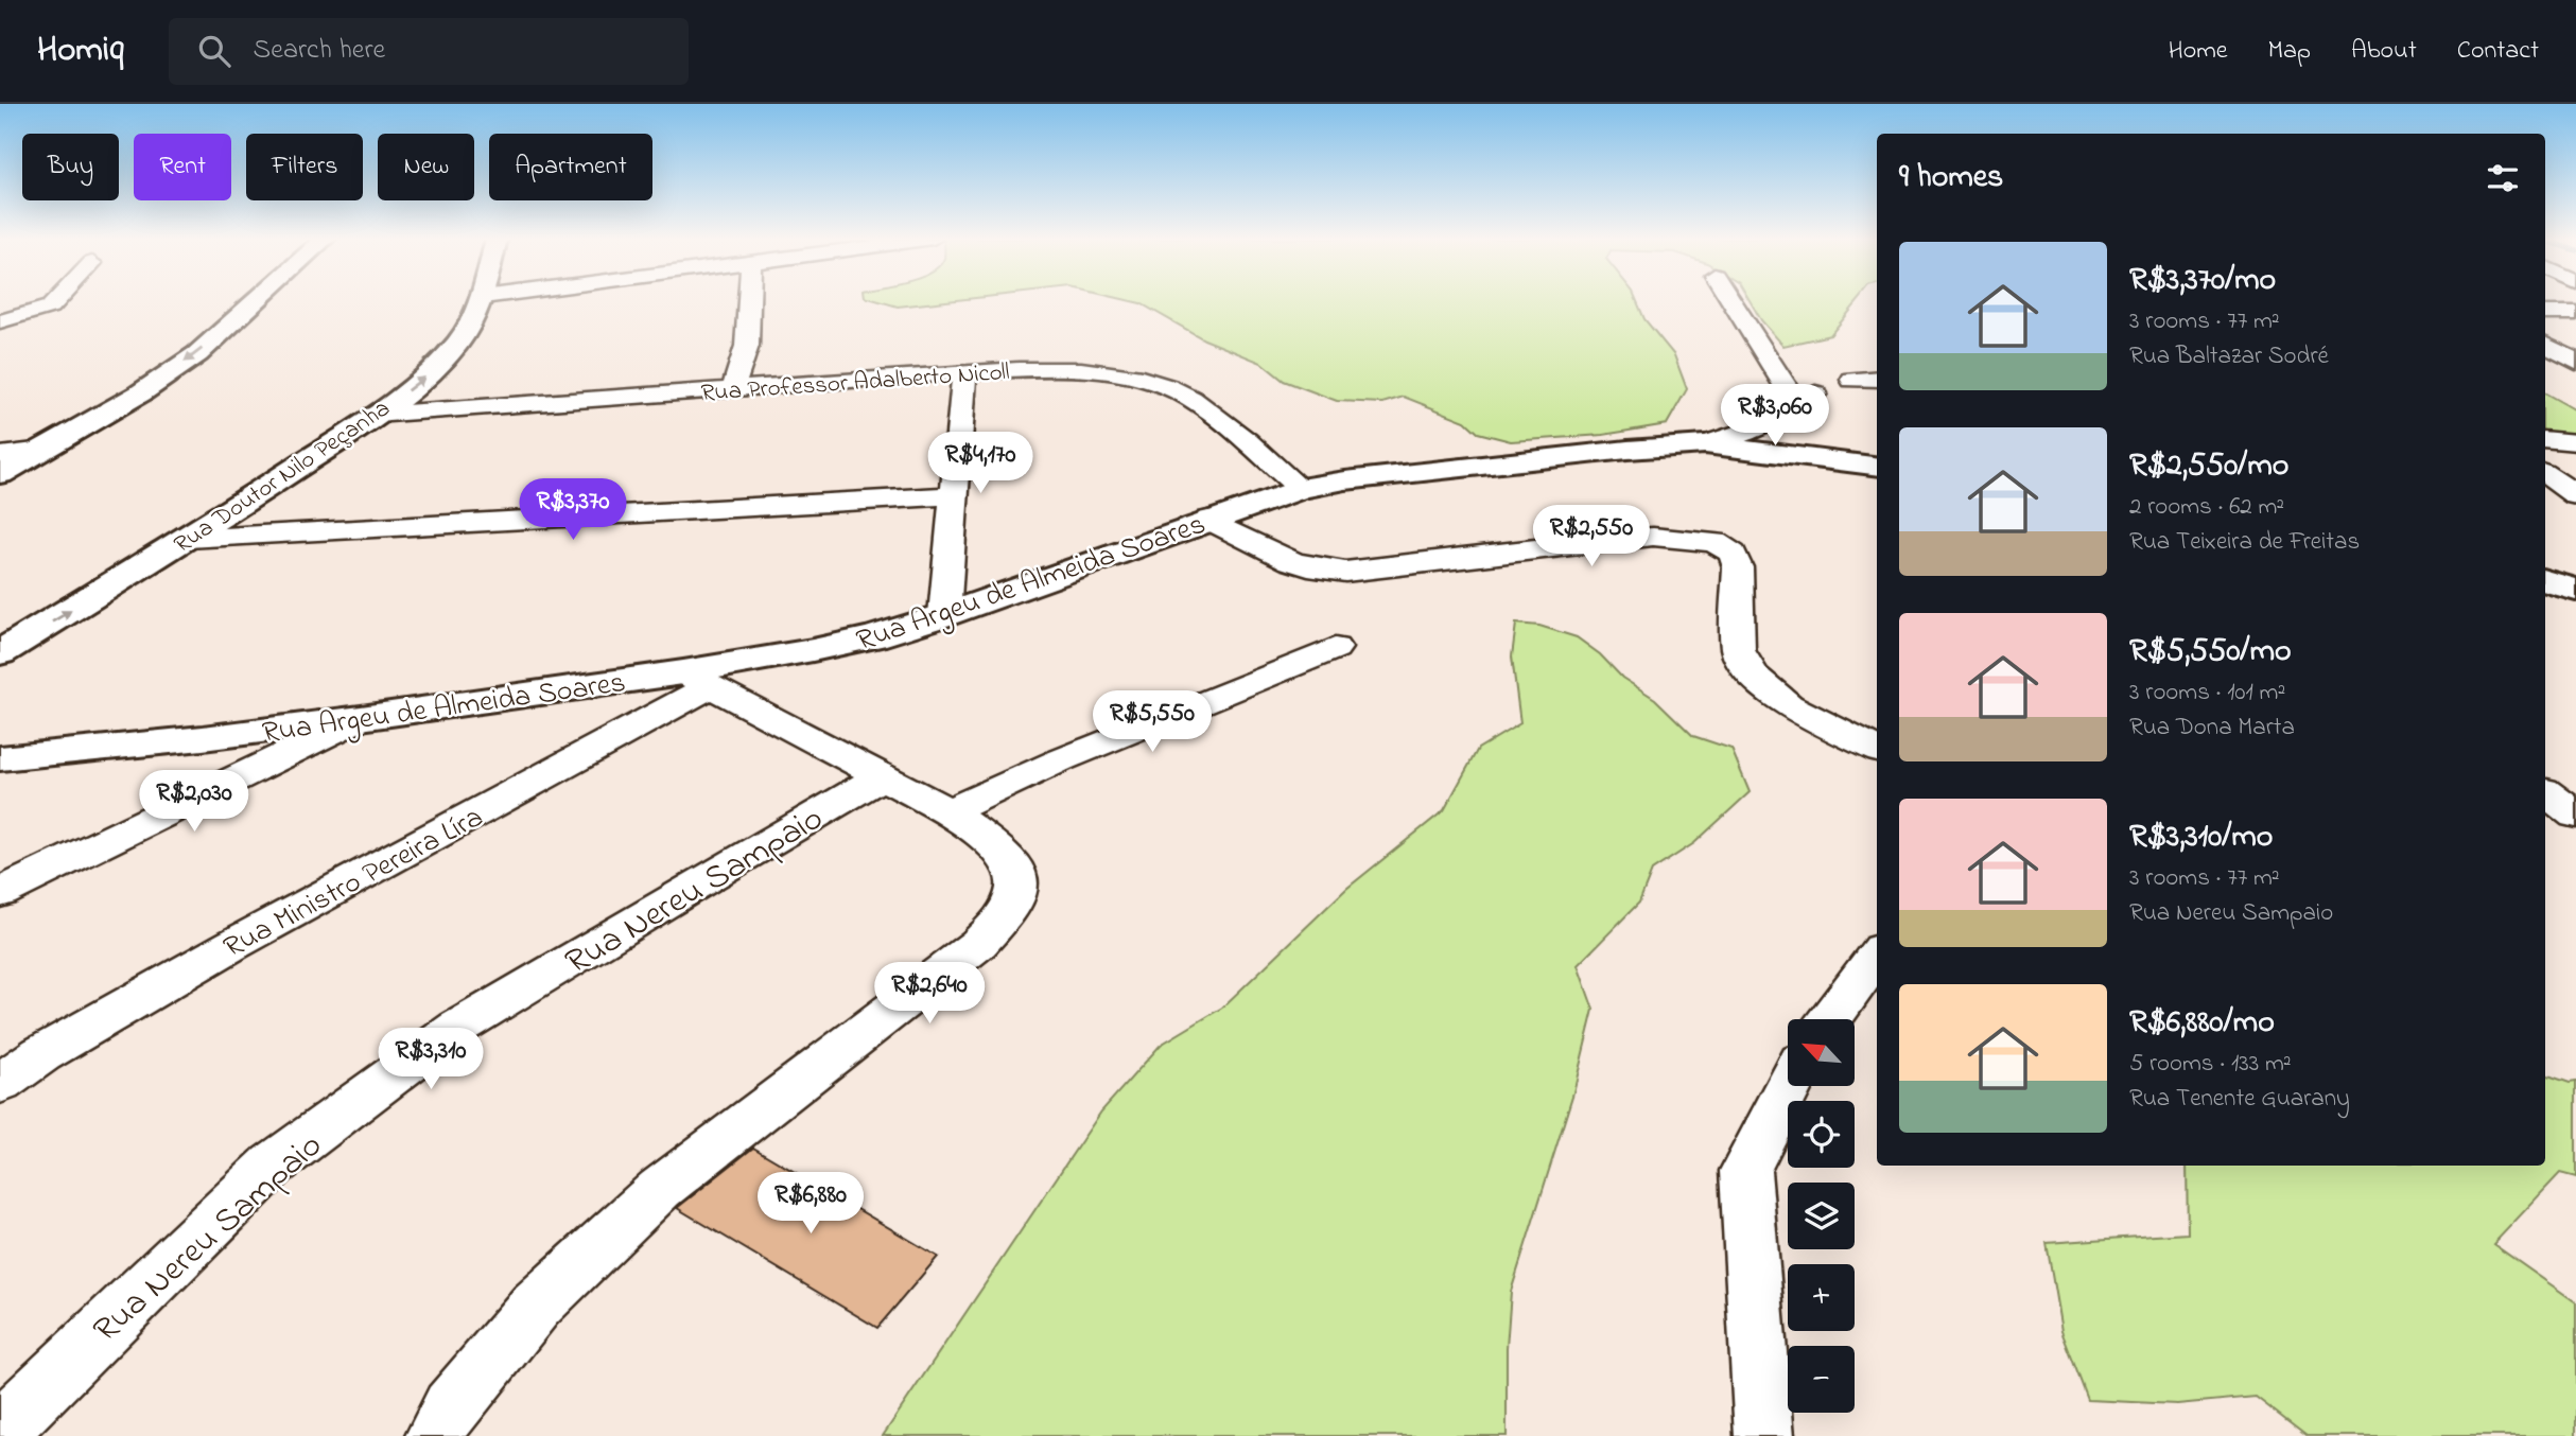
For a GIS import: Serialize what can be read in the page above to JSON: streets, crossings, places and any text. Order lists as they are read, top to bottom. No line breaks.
{"streets":{"main road":["Rua Doutor Nilo Peçanha","Rua Argeu de Almeida Soares"],"street":["Rua Professor Adalberto Nicoll","Rua Ministro Pereira Líra","Rua Nereu Sampaio"]},"crossings":[["Rua Professor Adalberto Nicoll","Rua Doutor Nilo Peçanha"],["Rua Professor Adalberto Nicoll","Rua Argeu de Almeida Soares"],["Rua Argeu de Almeida Soares","Rua Ministro Pereira Líra"]],"north":"top left","page":{"header":"Homiq","search":"Search here","nav":["Home","Map","About","Contact"],"chip":["Buy","Rent","Filters","New","Apartment"],"heading":"9 homes","list":[{"name":"R$3,370/mo","note":"3 rooms · 77 m² · Rua Baltazar Sodré"},{"name":"R$2,550/mo","note":"2 rooms · 62 m² · Rua Teixeira de Freitas"},{"name":"R$5,550/mo","note":"3 rooms · 101 m² · Rua Dona Marta"},{"name":"R$3,310/mo","note":"3 rooms · 77 m² · Rua Nereu Sampaio"},{"name":"R$6,880/mo","note":"5 rooms · 133 m² · Rua Tenente Guarany"}],"price":["R$3,060","R$4,170","R$3,370","R$2,550","R$5,550","R$2,030","R$2,640","R$3,310","R$6,880"],"map_buttons":["+","−"]}}
